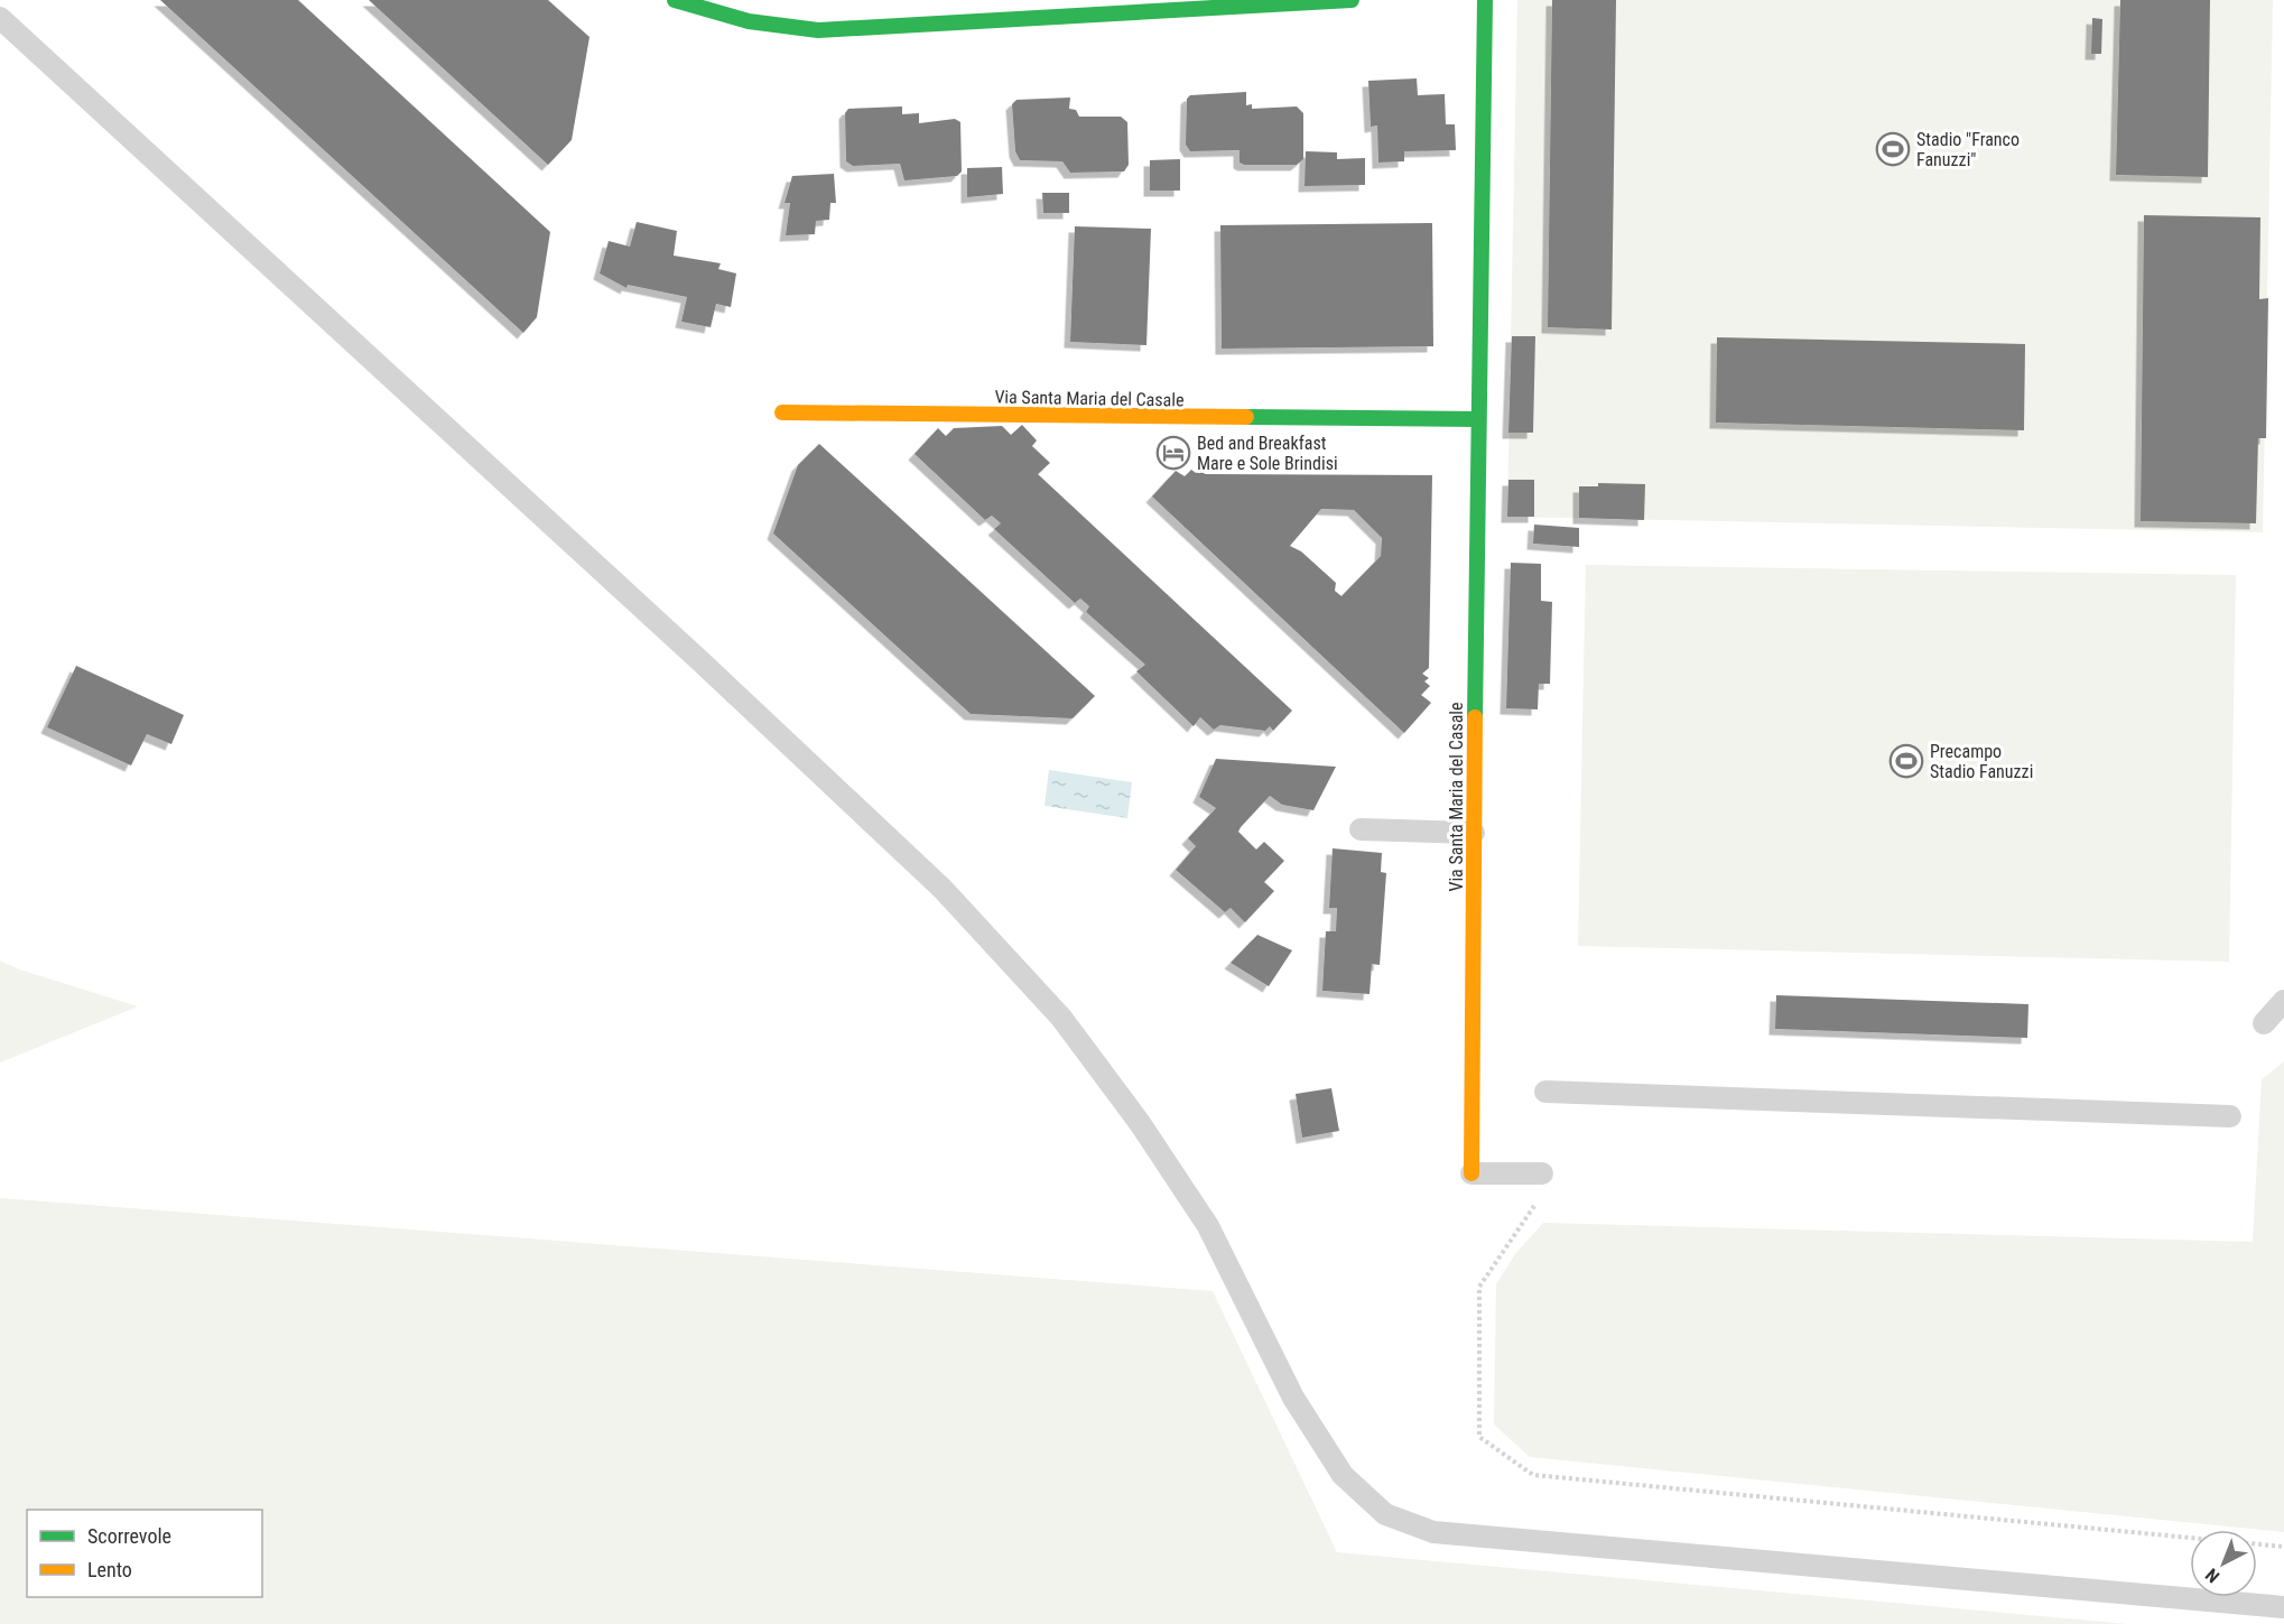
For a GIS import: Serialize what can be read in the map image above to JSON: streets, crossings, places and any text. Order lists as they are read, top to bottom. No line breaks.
{"streets":{"street":["Via Santa Maria del Casale"]},"places":{"sports":["Stadio \"Franco Fanuzzi\"","Precampo Stadio Fanuzzi"],"hotel":["Bed and Breakfast Mare e Sole Brindisi"]},"legend":["Scorrevole","Lento"],"north":"bottom left"}
